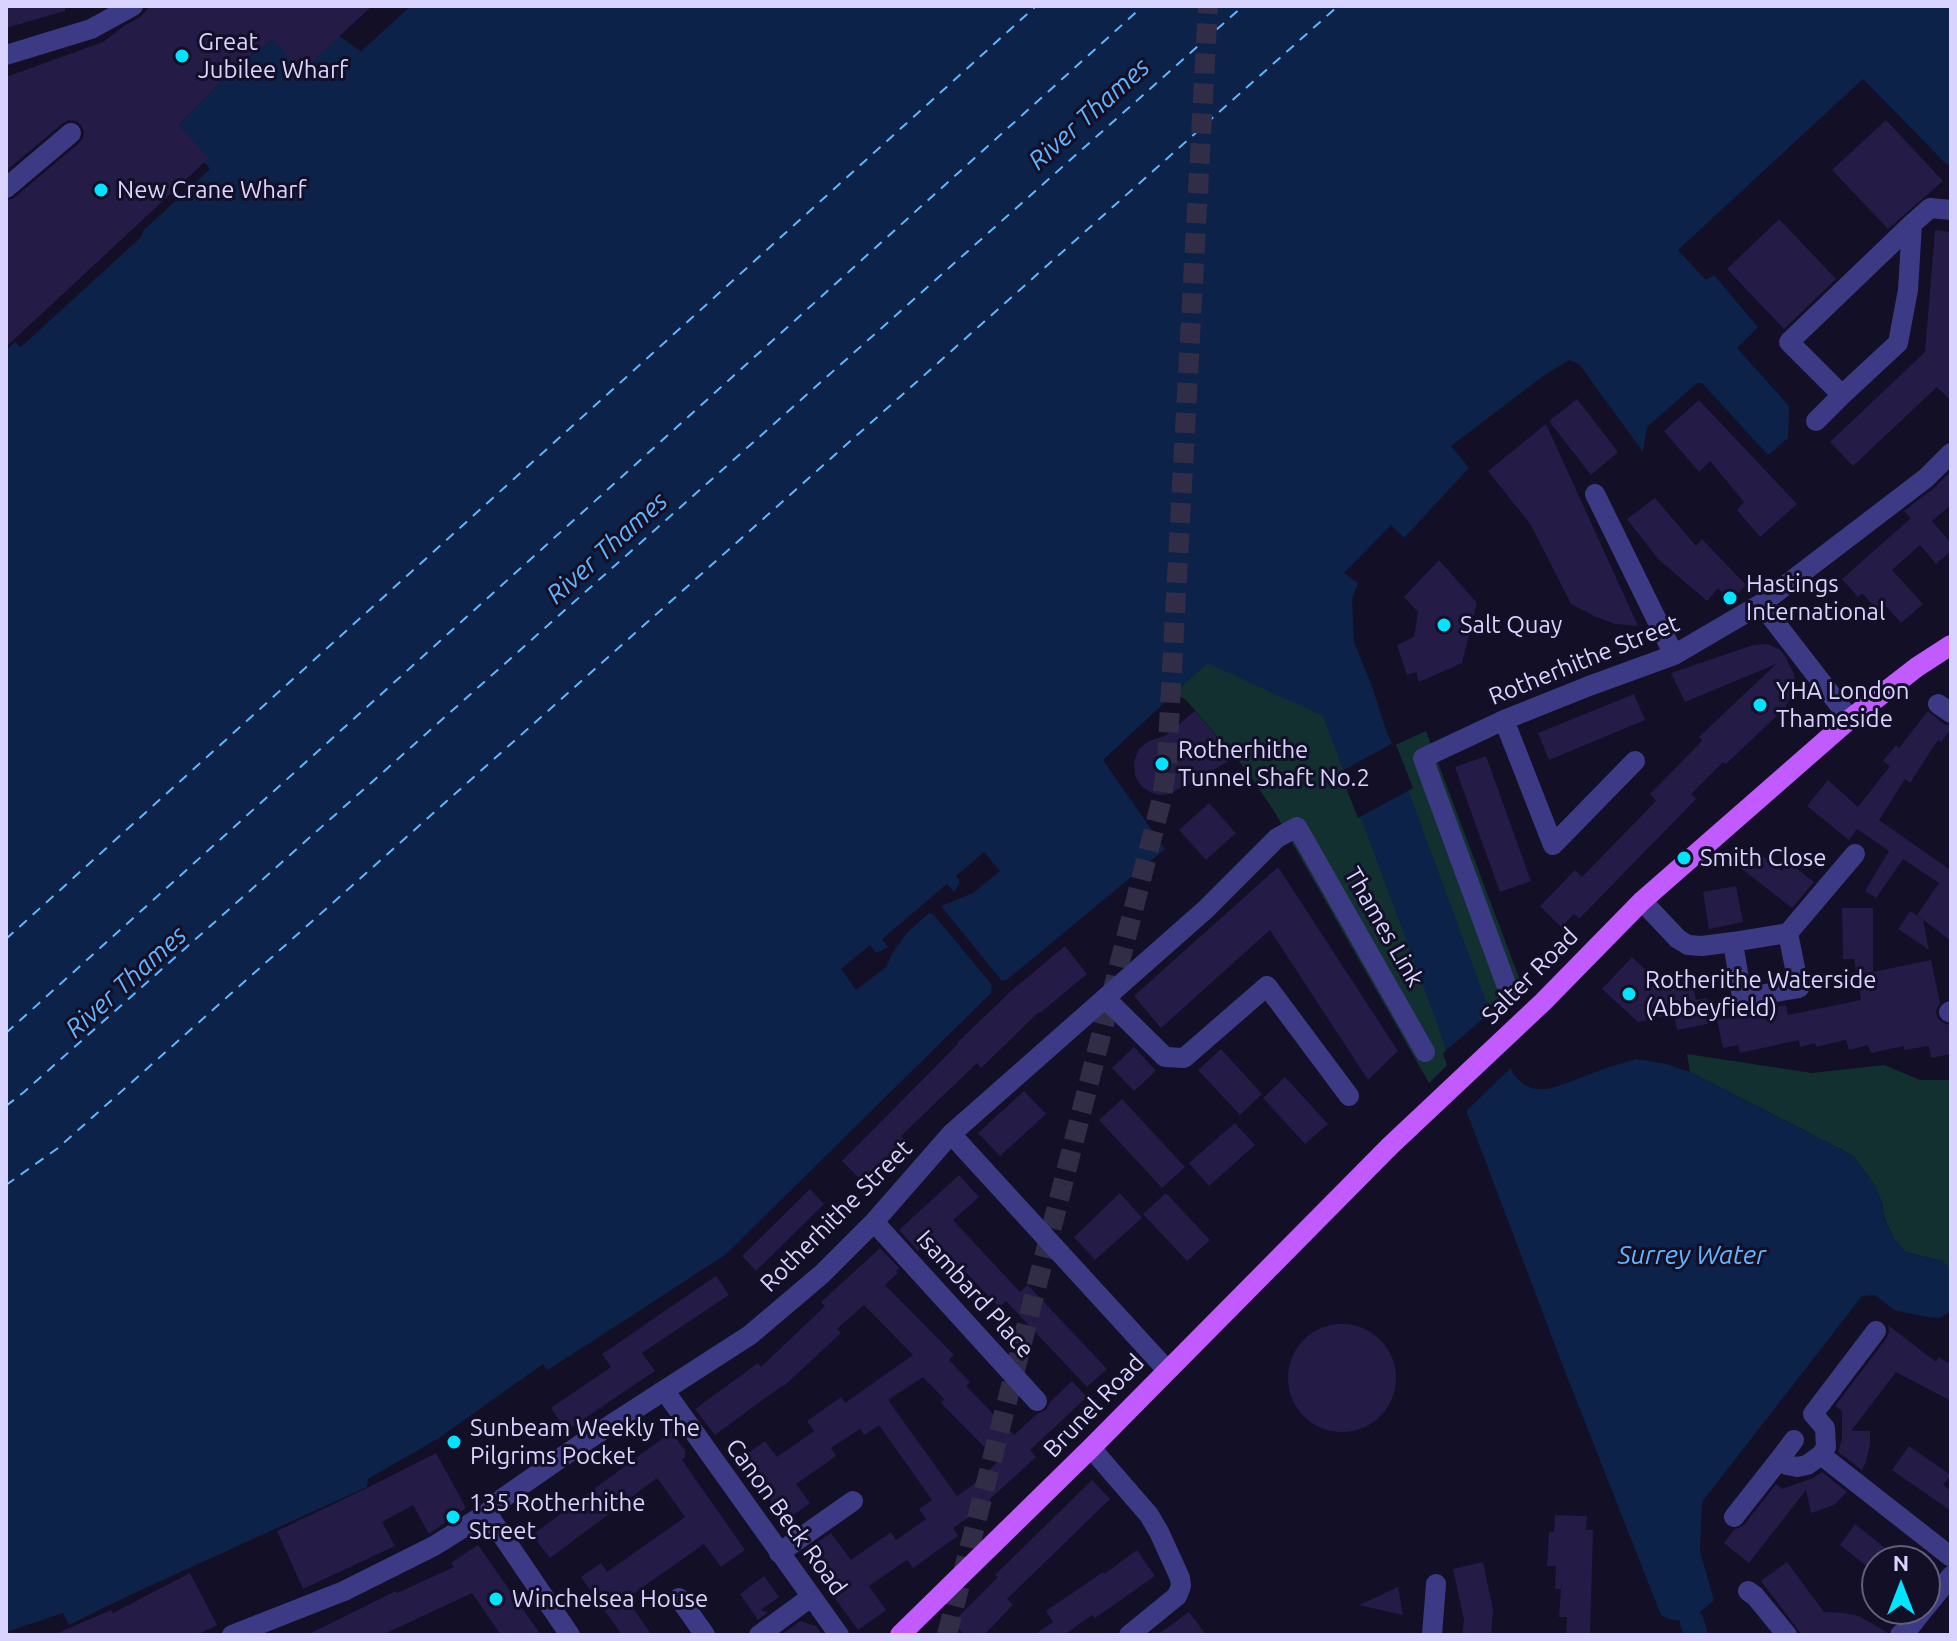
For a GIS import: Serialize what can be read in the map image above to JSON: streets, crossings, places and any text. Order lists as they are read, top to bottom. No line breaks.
{"streets":{"main road":["Salter Road","Brunel Road"],"street":["Rotherhithe Street","Thames Link","Isambard Place","Canon Beck Road"]},"crossings":[["Rotherhithe Street","Thames Link"],["Rotherhithe Street","Isambard Place"],["Rotherhithe Street","Brunel Road"],["Rotherhithe Street","Canon Beck Road"],["Salter Road","Brunel Road"]],"water":["River Thames","Surrey Water"],"places":["Great Jubilee Wharf","New Crane Wharf","Hastings International","Salt Quay","YHA London Thameside","Rotherhithe Tunnel Shaft No.2","Smith Close","Rotherithe Waterside (Abbeyfield)","Sunbeam Weekly The Pilgrims Pocket","135 Rotherhithe Street","Winchelsea House"],"north":"top"}
